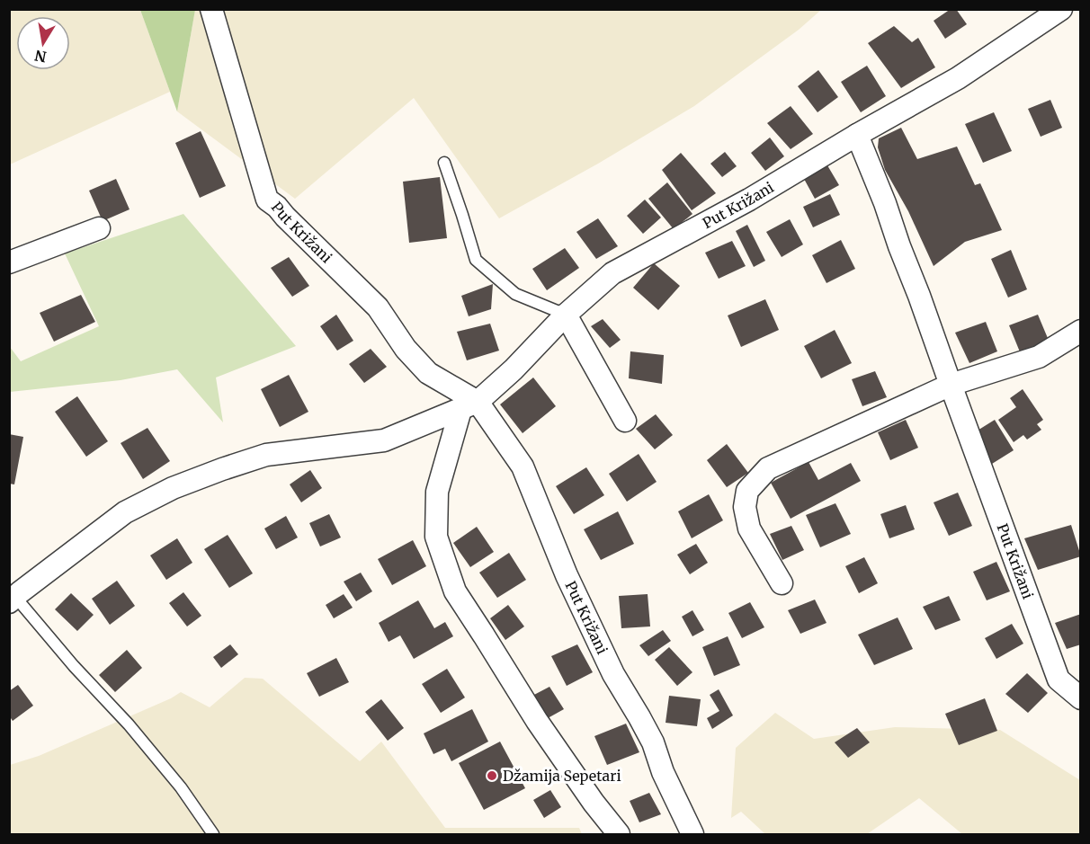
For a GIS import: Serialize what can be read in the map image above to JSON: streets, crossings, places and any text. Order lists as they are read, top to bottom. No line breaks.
{"streets":{"street":["Put Križani"]},"places":["Džamija Sepetari"],"north":"bottom"}
